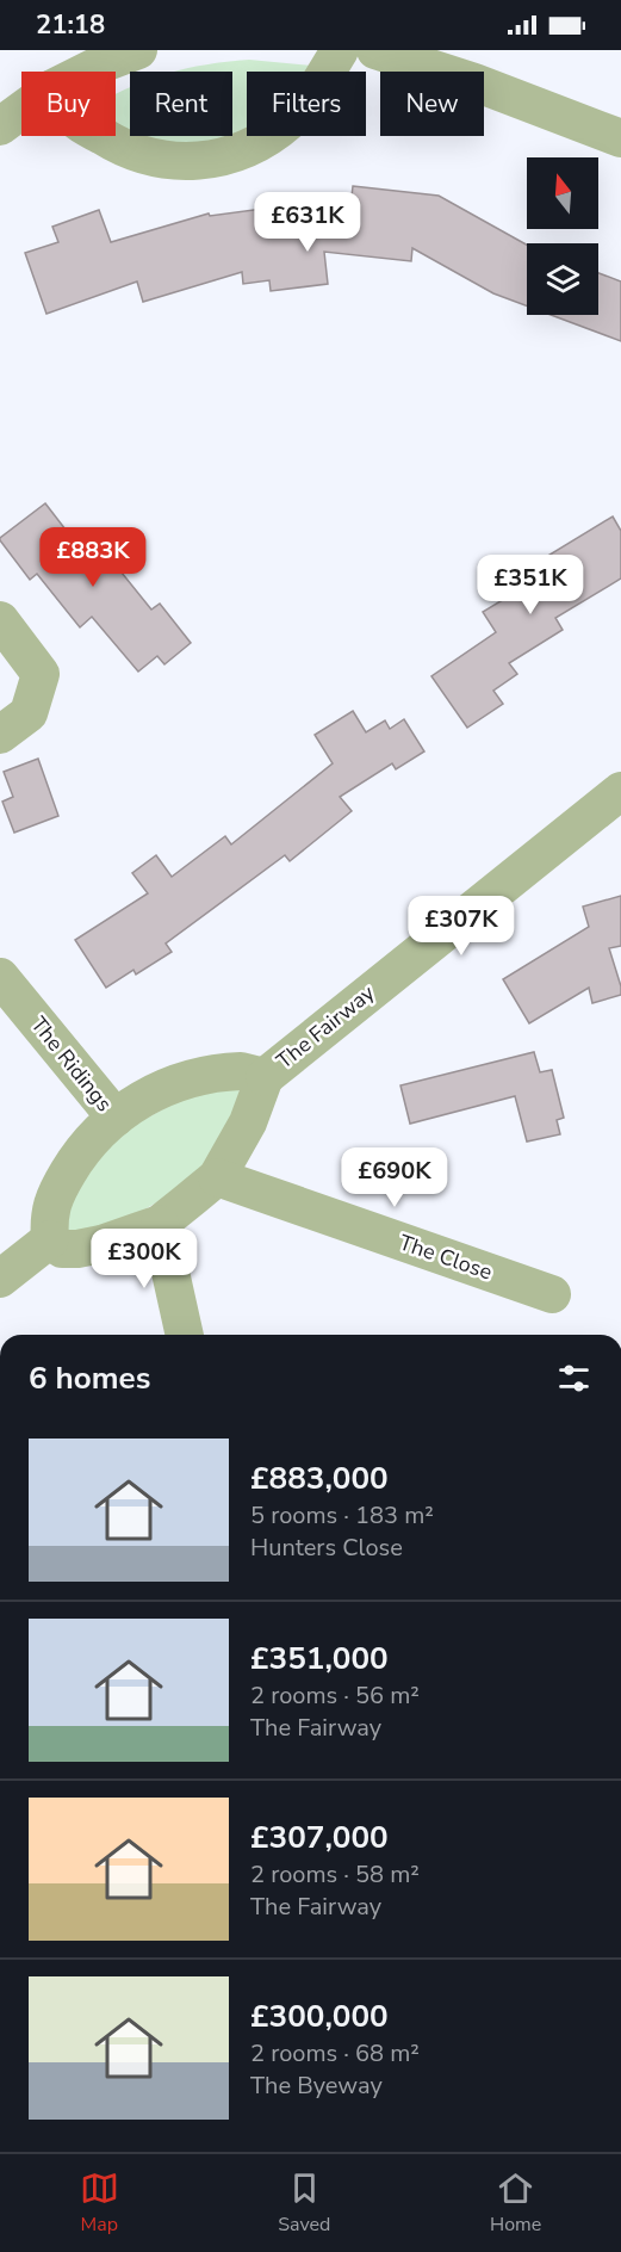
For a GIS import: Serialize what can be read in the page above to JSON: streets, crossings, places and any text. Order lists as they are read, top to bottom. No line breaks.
{"streets":{"street":["The Fairway","The Ridings","The Close"]},"crossings":[["The Fairway","The Ridings"],["The Fairway","The Close"]],"north":"top","page":{"status":"21:18","chip":["Buy","Rent","Filters","New"],"price":["£631K","£883K","£351K","£307K","£690K","£300K"],"heading":"6 homes","list":[{"name":"£883,000","note":"5 rooms · 183 m² · Hunters Close"},{"name":"£351,000","note":"2 rooms · 56 m² · The Fairway"},{"name":"£307,000","note":"2 rooms · 58 m² · The Fairway"},{"name":"£300,000","note":"2 rooms · 68 m² · The Byeway"}],"tabs":["Map","Saved","Home"]}}
